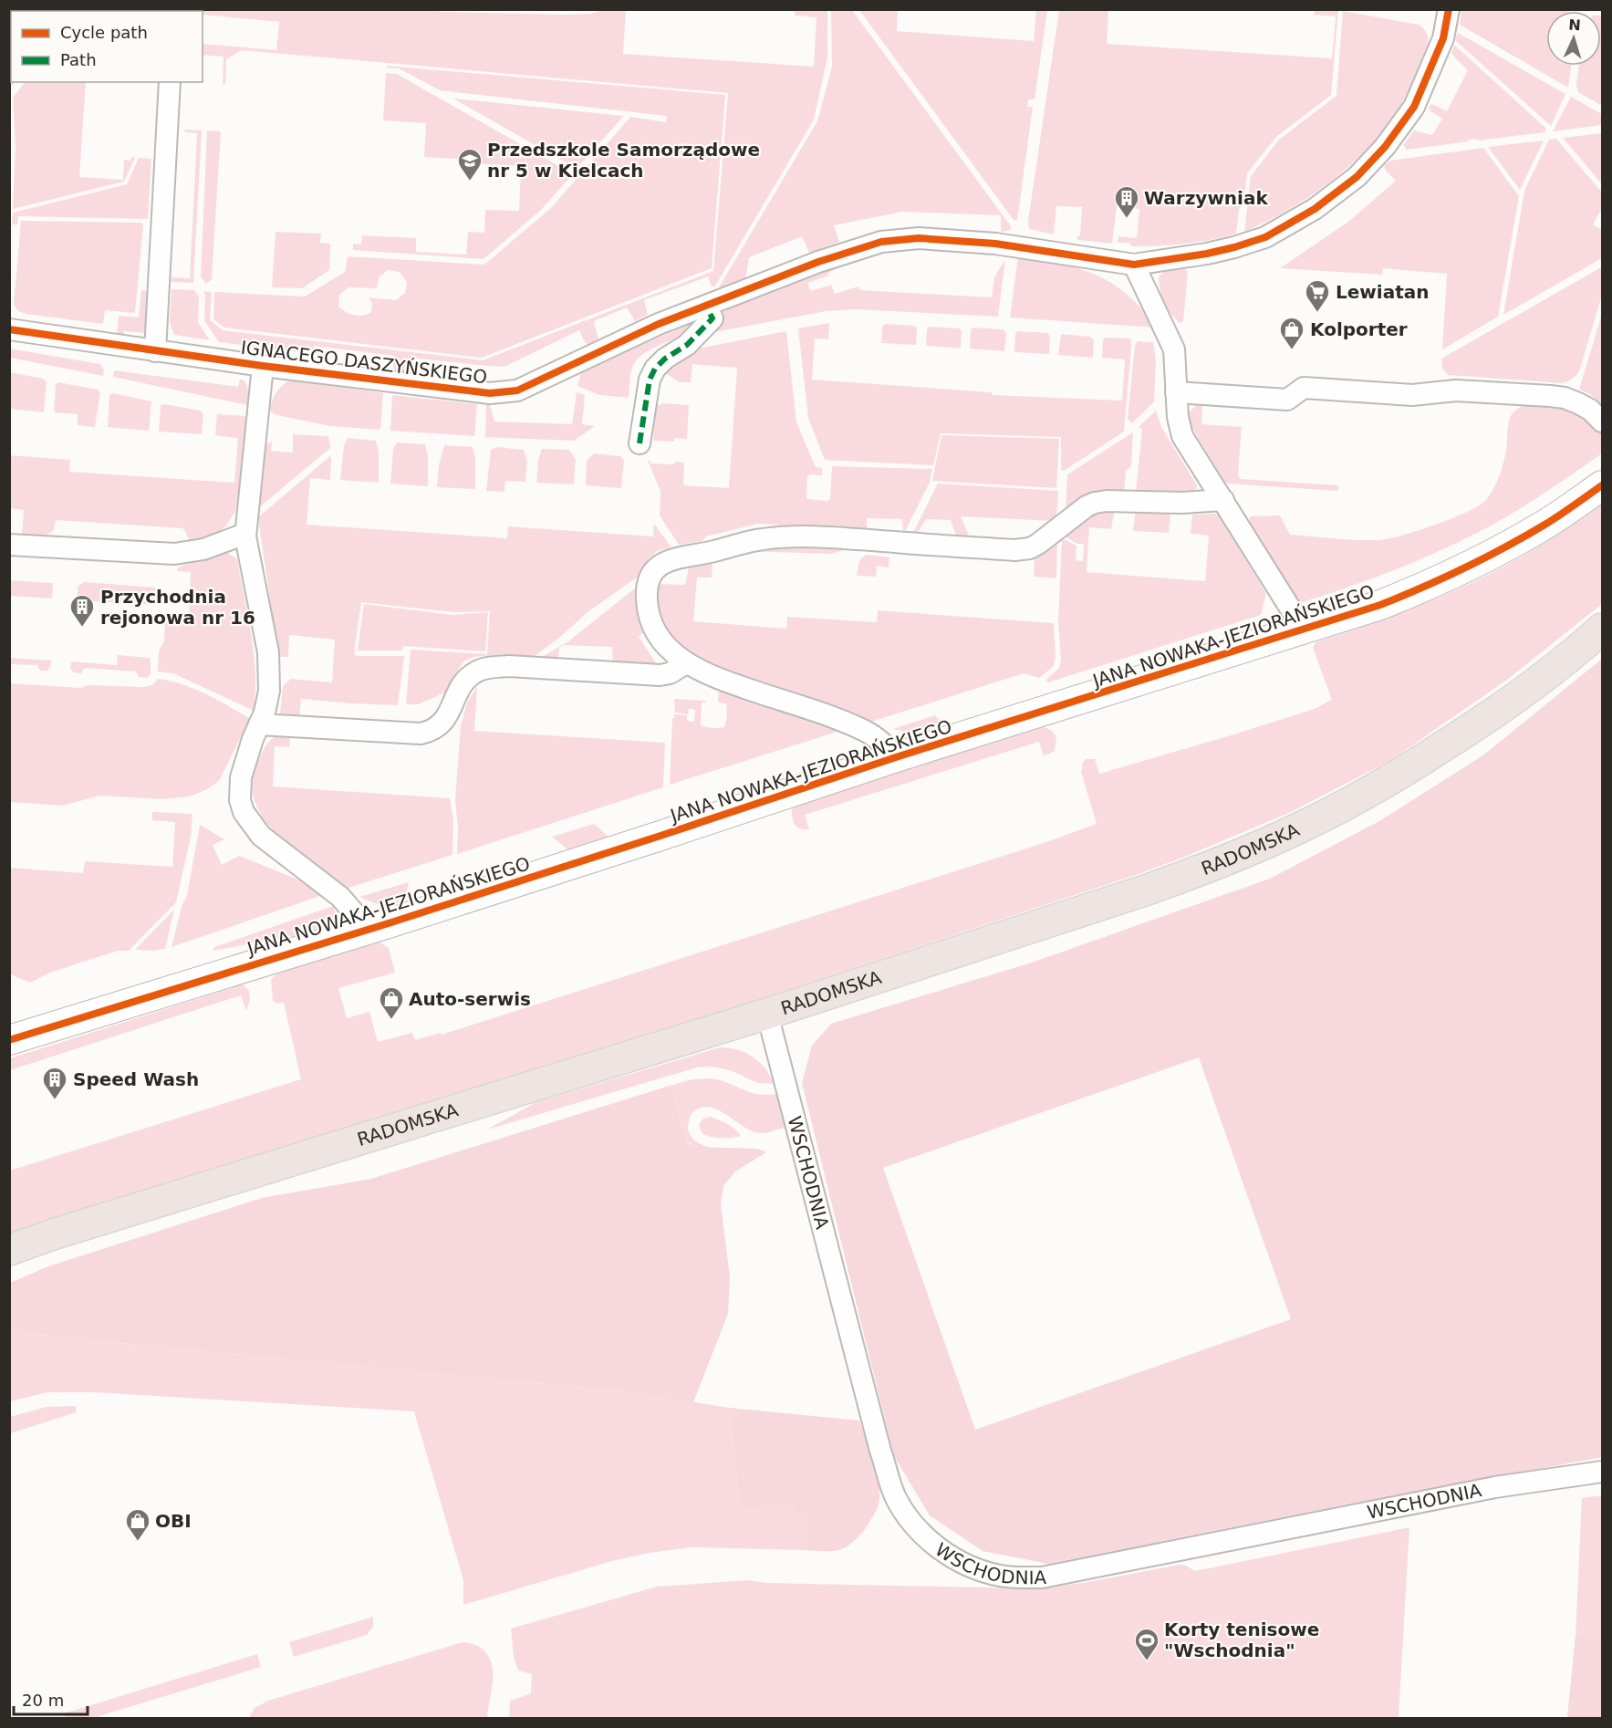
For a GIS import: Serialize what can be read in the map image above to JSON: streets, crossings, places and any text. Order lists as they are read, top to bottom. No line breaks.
{"streets":{"main road":["RADOMSKA"],"street":["IGNACEGO DASZYŃSKIEGO","JANA NOWAKA-JEZIORAŃSKIEGO","WSCHODNIA"]},"crossings":[["RADOMSKA","WSCHODNIA"]],"places":{"school or university":["Przedszkole Samorządowe nr 5 w Kielcach"],"building":["Warzywniak","Przychodnia rejonowa nr 16","Speed Wash"],"supermarket":["Lewiatan"],"shop":["Kolporter","Auto-serwis","OBI"],"sports":["Korty tenisowe \"Wschodnia\""]},"legend":["Cycle path","Path"],"scale_bar":"20 m","north":"top"}
